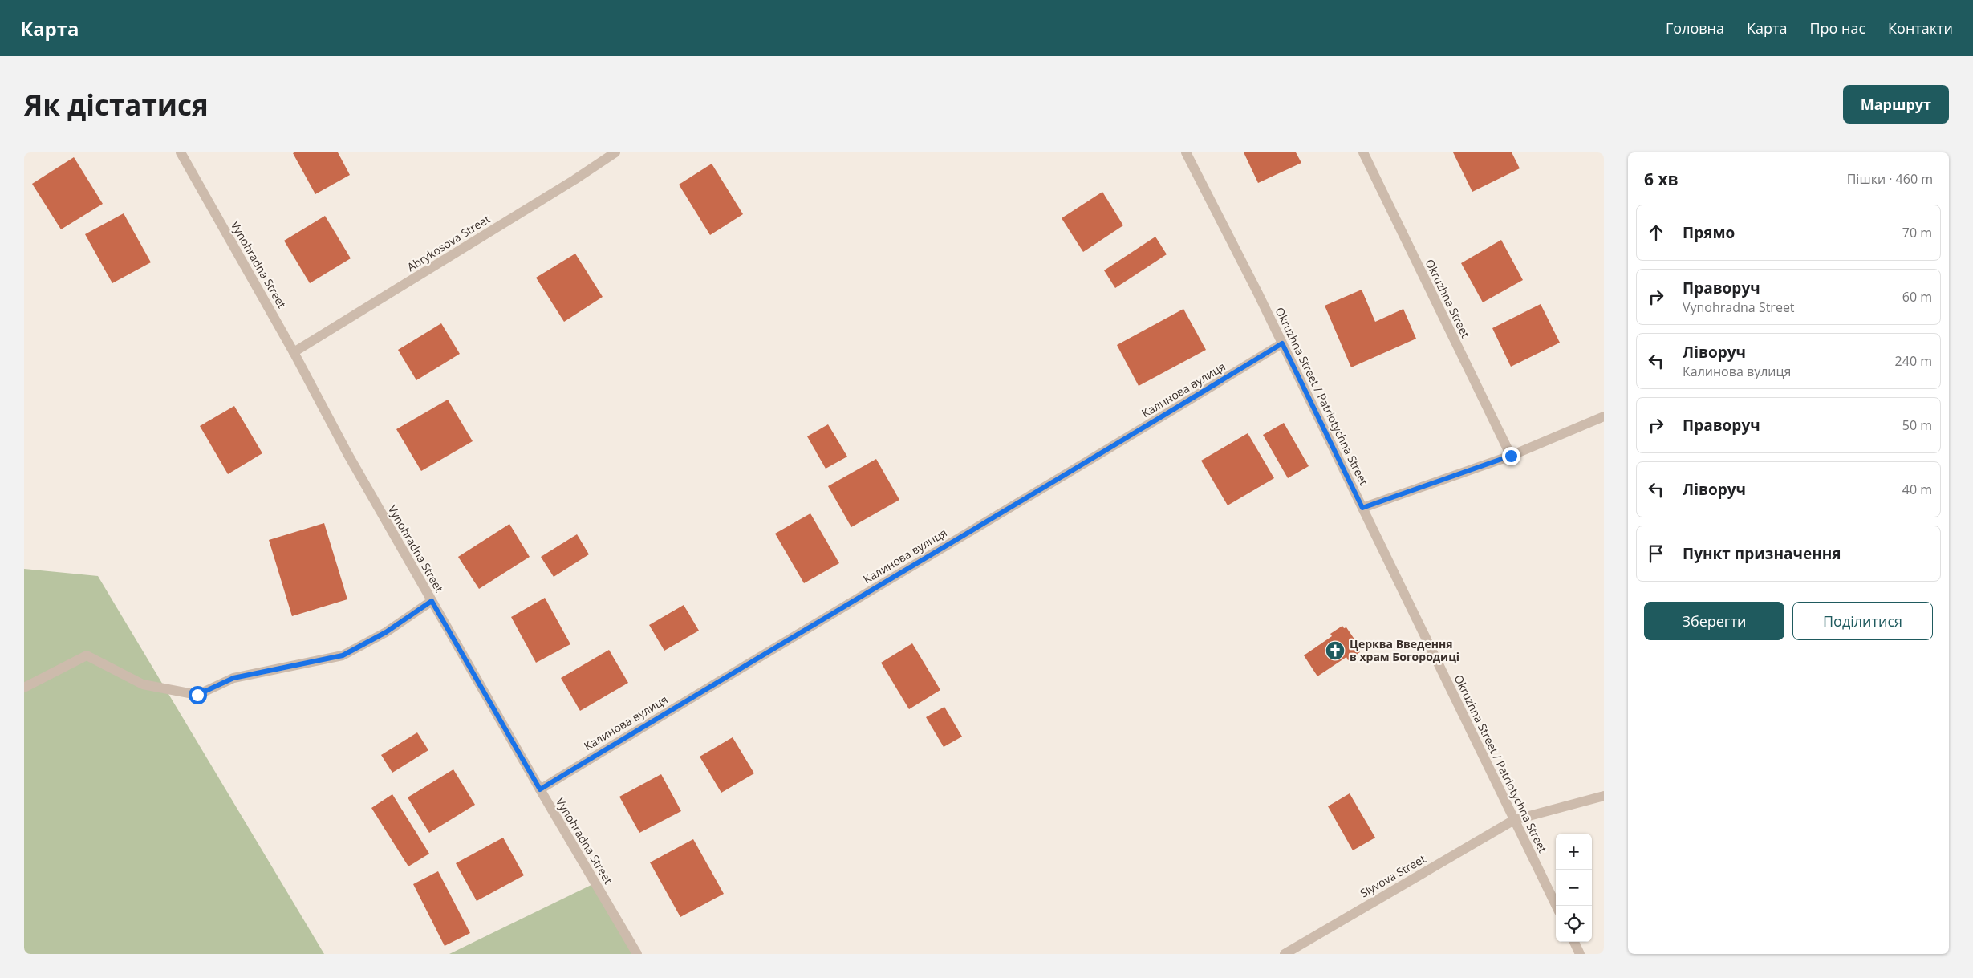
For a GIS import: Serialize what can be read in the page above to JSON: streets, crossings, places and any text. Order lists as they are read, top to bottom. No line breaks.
{"streets":{"street":["Abrykosova Street","Vynohradna Street","Okruzhna Street","Калинова вулиця","Okruzhna Street / Patriotychna Street","Slyvova Street"]},"crossings":[["Abrykosova Street","Vynohradna Street"],["Vynohradna Street","Калинова вулиця"],["Калинова вулиця","Okruzhna Street / Patriotychna Street"],["Okruzhna Street / Patriotychna Street","Slyvova Street"]],"places":{"church":["Церква Введення в храм Богородиці"]},"page":{"header":"Карта","nav":["Головна","Карта","Про нас","Контакти"],"buttons":["Маршрут",["Зберегти","Поділитися"]],"title":"Як дістатися","heading":["6 хв","Пішки · 460 m"],"list":[["Прямо","70 m"],["Праворуч","Vynohradna Street","60 m"],["Ліворуч","Калинова вулиця","240 m"],["Праворуч","50 m"],["Ліворуч","40 m"],"Пункт призначення"],"map_buttons":["+","−"]}}
